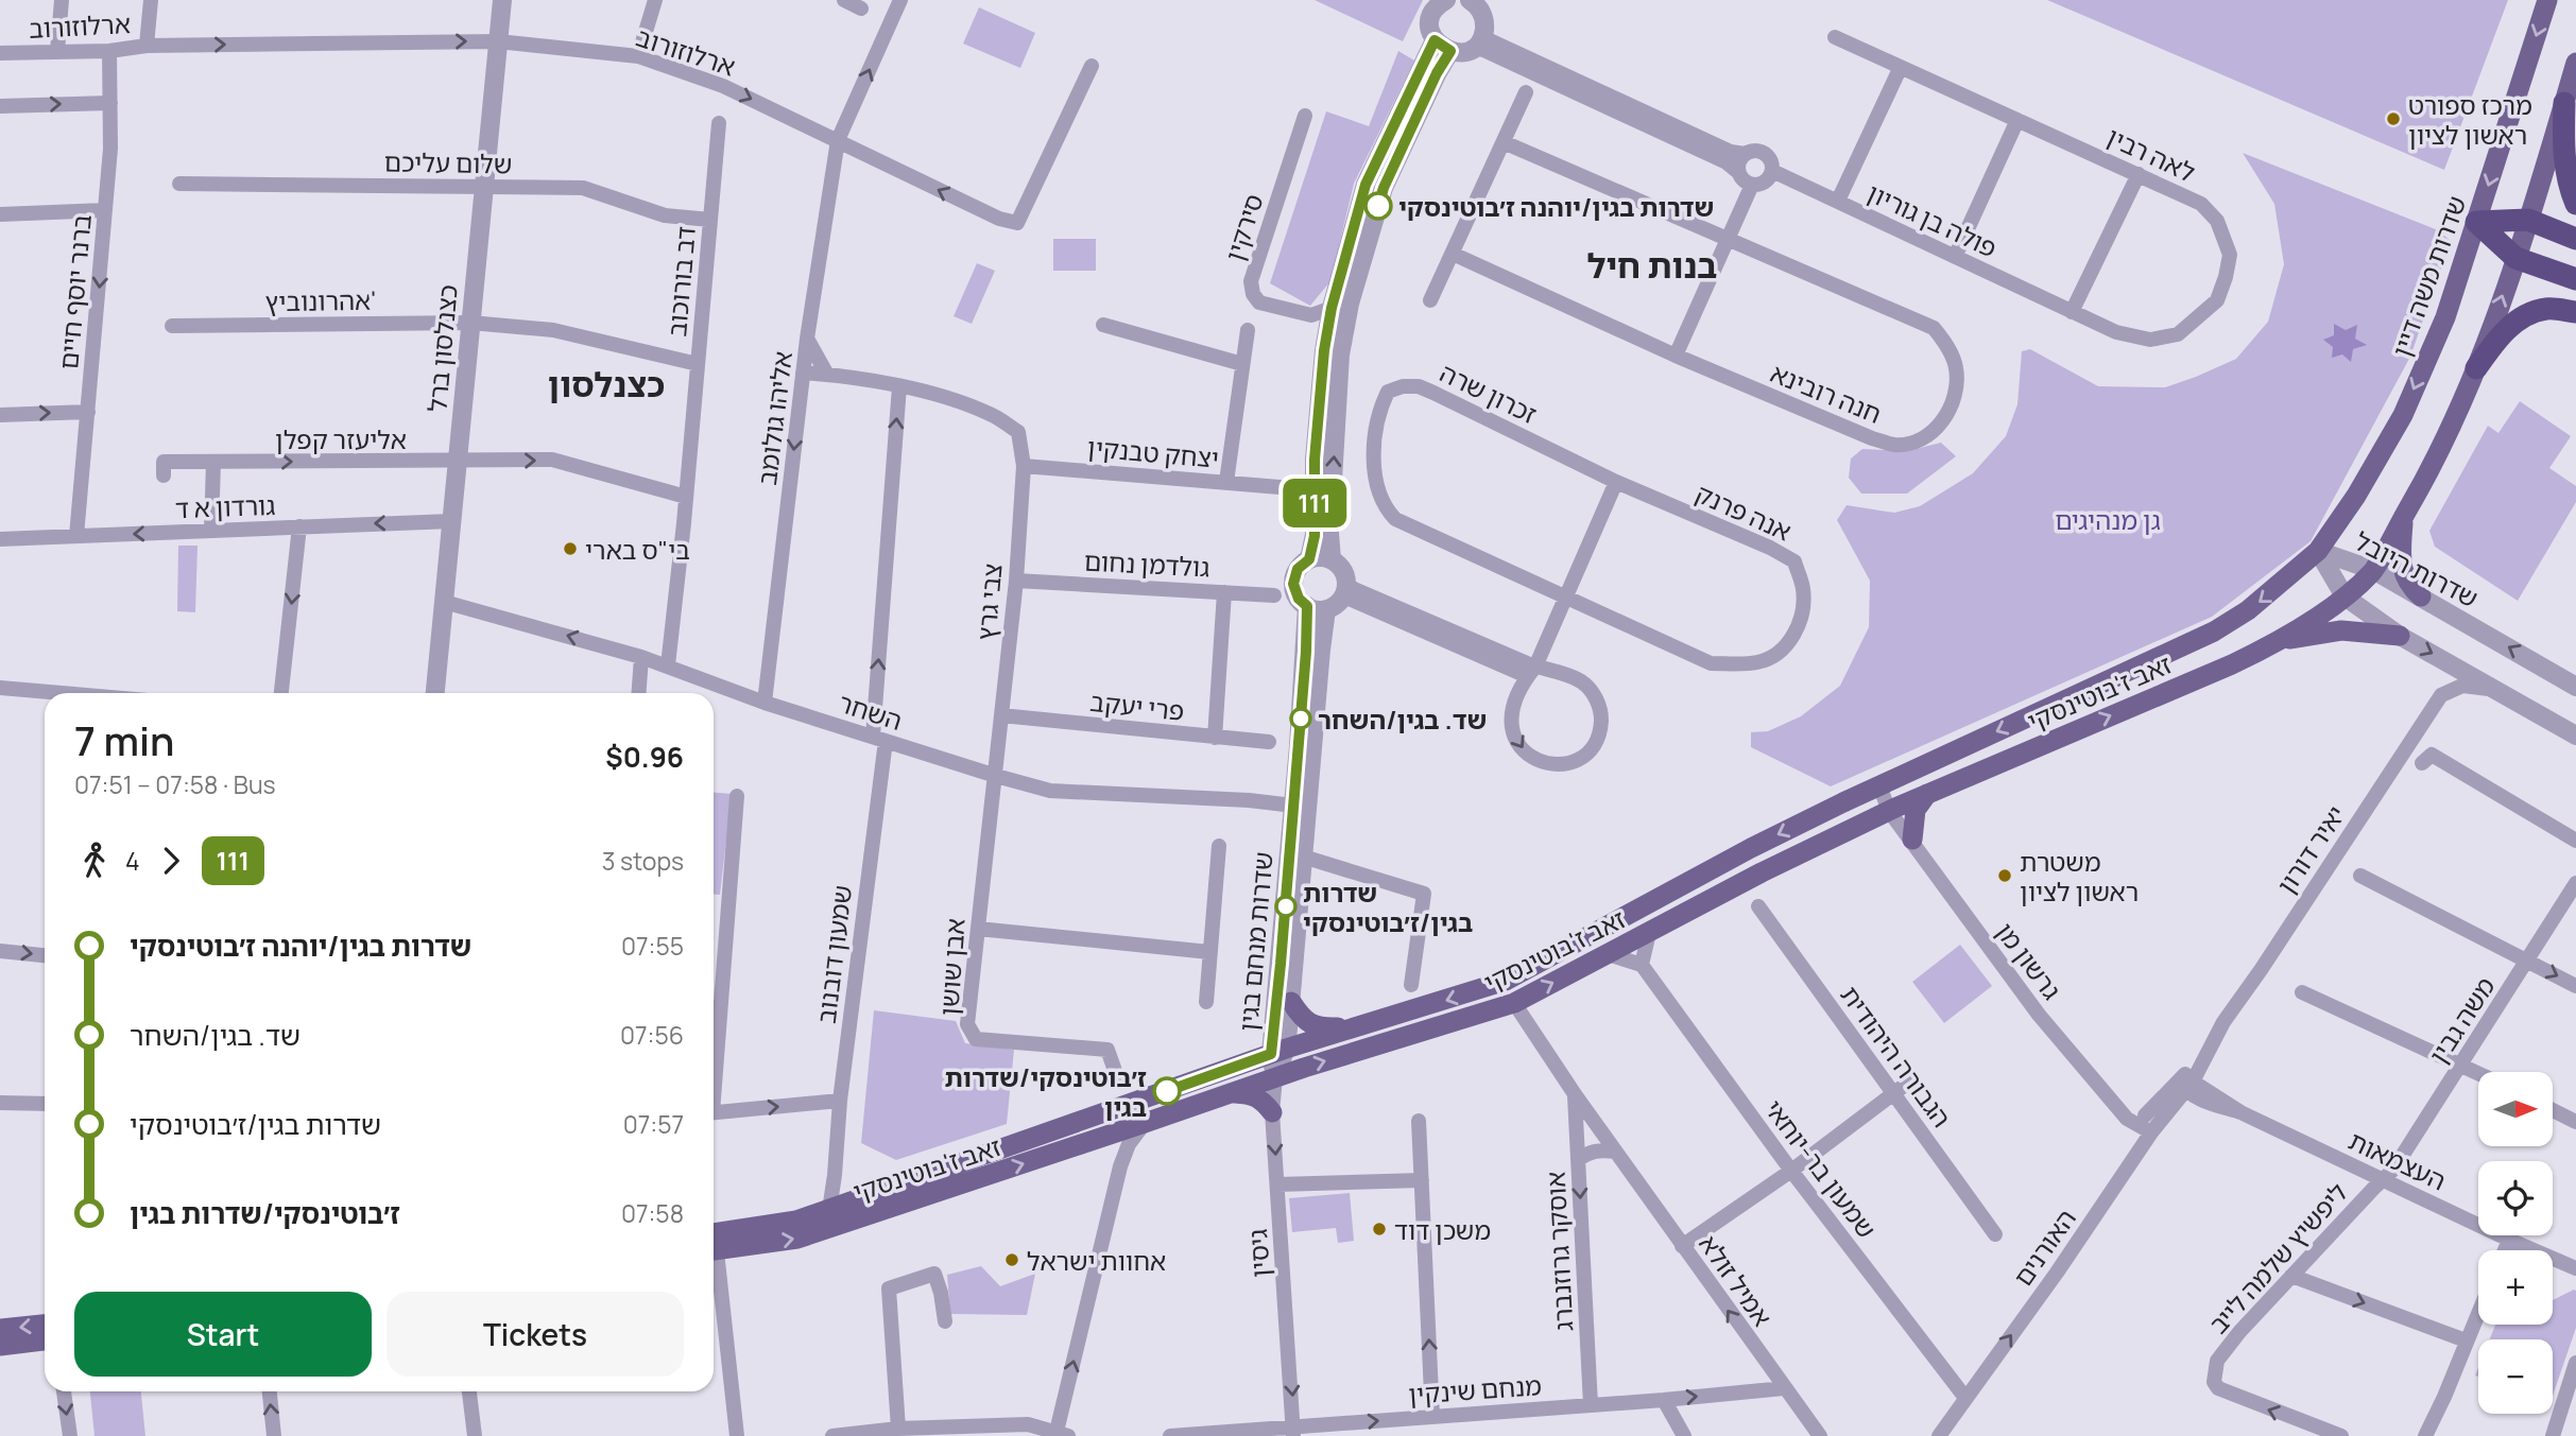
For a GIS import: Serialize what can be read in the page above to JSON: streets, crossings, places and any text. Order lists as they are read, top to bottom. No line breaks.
{"streets":{"main road":["שדרות משה דיין","זאב ז'בוטינסקי"],"street":["ארלוזורוב","לאה רבין","שלום עליכם","פולה בן גוריון","סירקין","דב בורוכוב","ברנר יוסף חיים","אהרונוביץ'","כצנלסון ברל","זכרון שרה","חנה רובינא","אליהו גולומב","אליעזר קפלן","יצחק טבנקין","גורדון א ד","אנה פרנק","גולדמן נחום","שדרות היובל","צבי גרץ","פרי יעקב","השחר","יאיר דורון","שדרות מנחם בגין","שמעון דובנוב","גרשון מן","אבן שושן","משה גבין","הגבורה היהודית","העצמאות","שמעון בר-יוחאי","האורנים","אוסקר גרוזנברג","גיסין","ליפשיץ שלמה לייב","אמיל זולא","מנחם שינקין"]},"crossings":[["ארלוזורוב","ברנר יוסף חיים"],["ארלוזורוב","כצנלסון ברל"],["ארלוזורוב","אליהו גולומב"],["לאה רבין","פולה בן גוריון"],["שלום עליכם","דב בורוכוב"],["שלום עליכם","כצנלסון ברל"],["שדרות משה דיין","שדרות היובל"],["שדרות משה דיין","זאב ז'בוטינסקי"],["דב בורוכוב","אהרונוביץ'"],["דב בורוכוב","אליעזר קפלן"],["דב בורוכוב","השחר"],["ברנר יוסף חיים","גורדון א ד"],["אהרונוביץ'","כצנלסון ברל"],["כצנלסון ברל","אליעזר קפלן"],["כצנלסון ברל","גורדון א ד"],["כצנלסון ברל","השחר"],["זכרון שרה","אנה פרנק"],["אליהו גולומב","השחר"],["יצחק טבנקין","צבי גרץ"],["גולדמן נחום","צבי גרץ"],["שדרות היובל","זאב ז'בוטינסקי"],["שדרות היובל","יאיר דורון"],["צבי גרץ","פרי יעקב"],["צבי גרץ","השחר"],["צבי גרץ","שמעון דובנוב"],["צבי גרץ","אבן שושן"],["זאב ז'בוטינסקי","שדרות מנחם בגין"],["זאב ז'בוטינסקי","שמעון דובנוב"],["זאב ז'בוטינסקי","גרשון מן"],["זאב ז'בוטינסקי","גיסין"],["זאב ז'בוטינסקי","אמיל זולא"],["השחר","שדרות מנחם בגין"],["השחר","שמעון דובנוב"],["השחר","אבן שושן"],["יאיר דורון","העצמאות"],["יאיר דורון","האורנים"],["שדרות מנחם בגין","גיסין"],["גרשון מן","האורנים"],["משה גבין","העצמאות"],["משה גבין","ליפשיץ שלמה לייב"],["העצמאות","האורנים"],["העצמאות","ליפשיץ שלמה לייב"],["שמעון בר-יוחאי","האורנים"],["אוסקר גרוזנברג","אמיל זולא"],["אוסקר גרוזנברג","מנחם שינקין"],["גיסין","מנחם שינקין"],["אמיל זולא","מנחם שינקין"]],"one_way":["ברנר יוסף חיים","אליעזר קפלן","גורדון א ד","שמעון דובנוב","האורנים","אוסקר גרוזנברג","גיסין","מנחם שינקין"],"districts":["בנות חיל","כצנלסון"],"parks":["גן מנהיגים"],"places":["מרכז ספורט ראשון לציון","שדרות בגין/יוהנה ז׳בוטינסקי","בי\"ס בארי","שד. בגין/השחר","משטרת ראשון לציון","שדרות בגין/ז׳בוטינסקי","ז׳בוטינסקי/שדרות בגין","משכן דוד","אחוות ישראל"],"lines":["bus line 111"],"north":"right","page":{"on_map":"111","heading":["7 min","07:51 – 07:58 · Bus","$0.96"],"legs":["4","111","3 stops"],"list":[{"name":"שדרות בגין/יוהנה ז׳בוטינסקי","value":"07:55"},{"name":"שד. בגין/השחר","value":"07:56"},{"name":"שדרות בגין/ז׳בוטינסקי","value":"07:57"},{"name":"ז׳בוטינסקי/שדרות בגין","value":"07:58"}],"map_buttons":["+","−"],"buttons":["Start","Tickets"]}}
